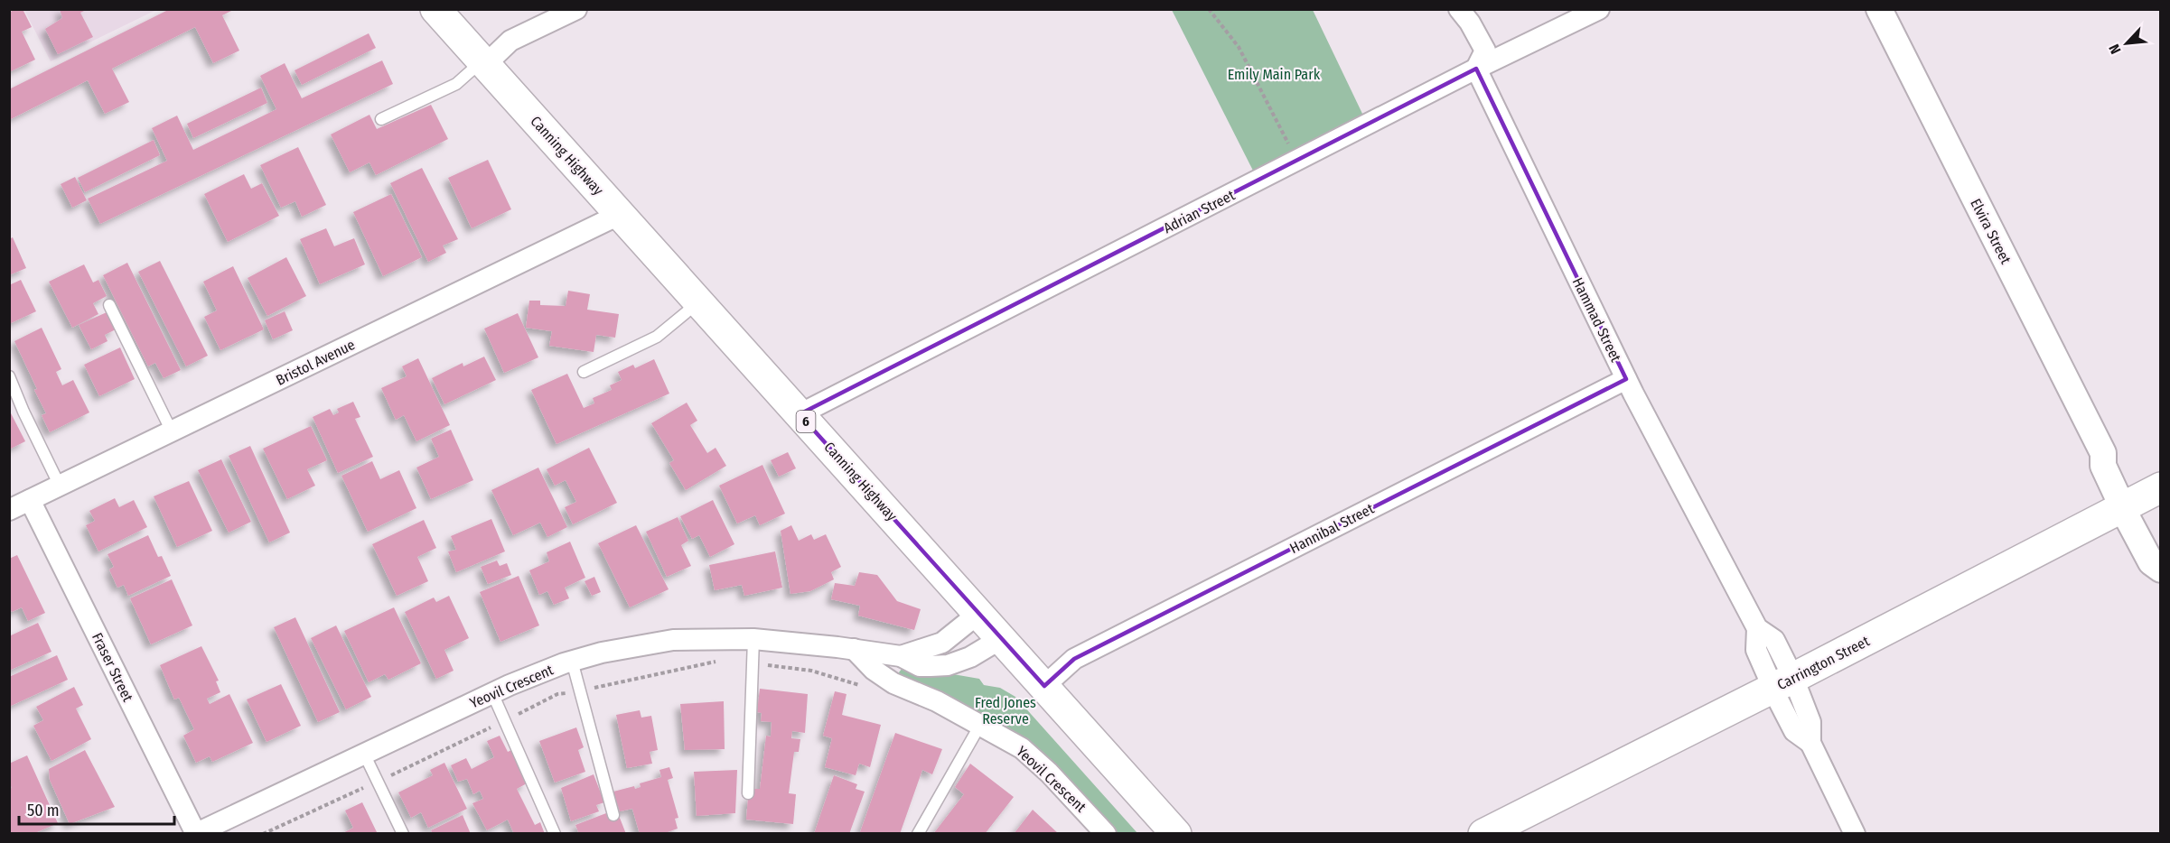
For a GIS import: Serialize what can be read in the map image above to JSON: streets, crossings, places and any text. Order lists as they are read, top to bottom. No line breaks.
{"streets":{"main road":["Canning Highway","6","Carrington Street"],"street":["Adrian Street","Elvira Street","Hammad Street","Bristol Avenue","Hannibal Street","Fraser Street","Yeovil Crescent"]},"crossings":[["Canning Highway","Adrian Street"],["Canning Highway","Bristol Avenue"],["Canning Highway","Hannibal Street"],["Canning Highway","Yeovil Crescent"],["Adrian Street","Hammad Street"],["Elvira Street","Carrington Street"],["Hammad Street","Hannibal Street"],["Hammad Street","Carrington Street"],["Bristol Avenue","Fraser Street"],["Fraser Street","Yeovil Crescent"]],"parks":["Emily Main Park","Fred Jones Reserve"],"scale_bar":"50 m","north":"bottom left"}
